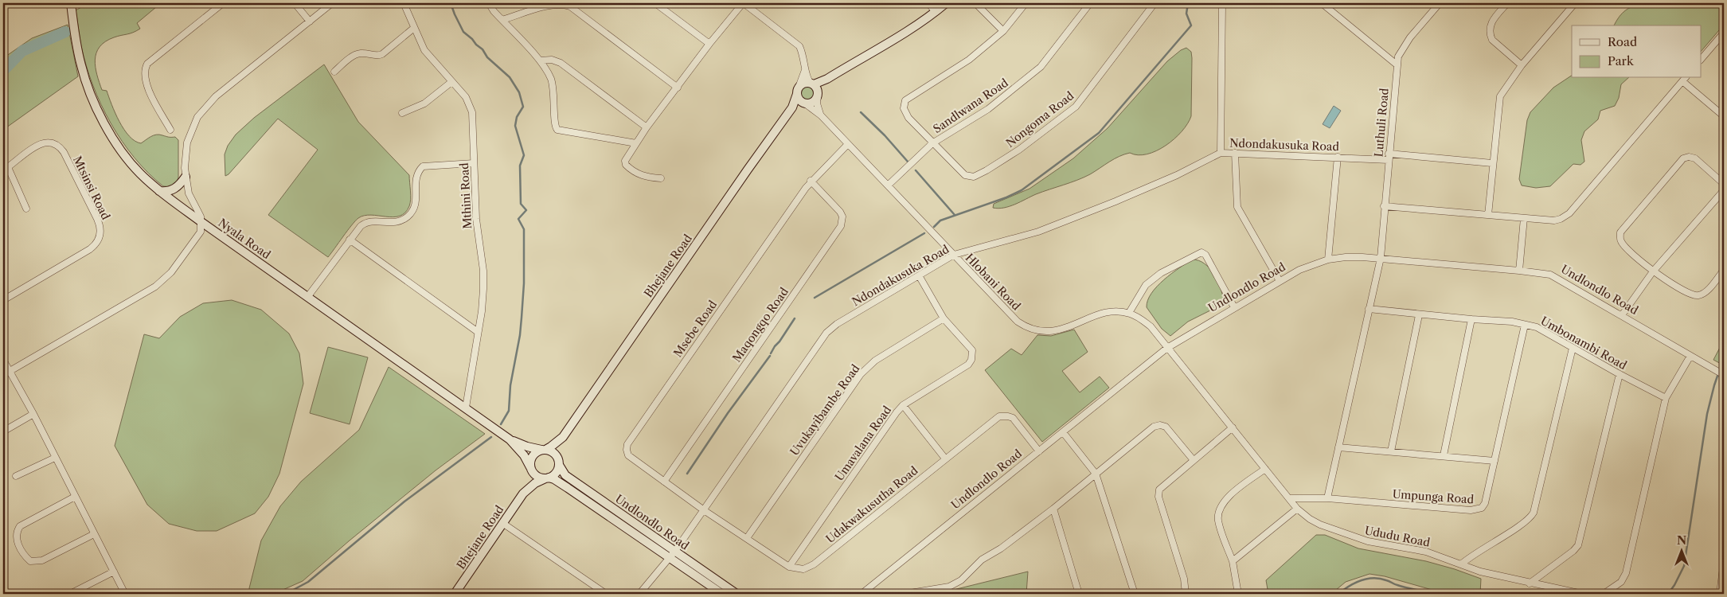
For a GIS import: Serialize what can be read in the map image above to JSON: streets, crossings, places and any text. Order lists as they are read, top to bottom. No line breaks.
{"streets":{"main road":["Nyala Road","Bhejane Road","Undlondlo Road"],"street":["Sandlwana Road","Nongoma Road","Luthuli Road","Ndondakusuka Road","Mtsinsi Road","Mthini Road","Hlobani Road","Maqongqo Road","Msebe Road","Umbonambi Road","Uvukayibambe Road","Umavalana Road","Umpunga Road","Udakwakusutha Road","Ududu Road"]},"crossings":[["Sandlwana Road","Nongoma Road"],["Sandlwana Road","Hlobani Road"],["Luthuli Road","Ndondakusuka Road"],["Luthuli Road","Undlondlo Road"],["Luthuli Road","Umbonambi Road"],["Luthuli Road","Umpunga Road"],["Ndondakusuka Road","Hlobani Road"],["Ndondakusuka Road","Undlondlo Road"],["Ndondakusuka Road","Msebe Road"],["Ndondakusuka Road","Umavalana Road"],["Mthini Road","Nyala Road"],["Nyala Road","Bhejane Road"],["Nyala Road","Undlondlo Road"],["Bhejane Road","Hlobani Road"],["Bhejane Road","Undlondlo Road"],["Hlobani Road","Undlondlo Road"],["Hlobani Road","Msebe Road"],["Hlobani Road","Ududu Road"],["Undlondlo Road","Udakwakusutha Road"],["Undlondlo Road","Ududu Road"],["Maqongqo Road","Msebe Road"],["Umbonambi Road","Umpunga Road"],["Uvukayibambe Road","Umavalana Road"],["Umavalana Road","Udakwakusutha Road"],["Umpunga Road","Ududu Road"]],"legend":["Road","Park"],"north":"top"}
